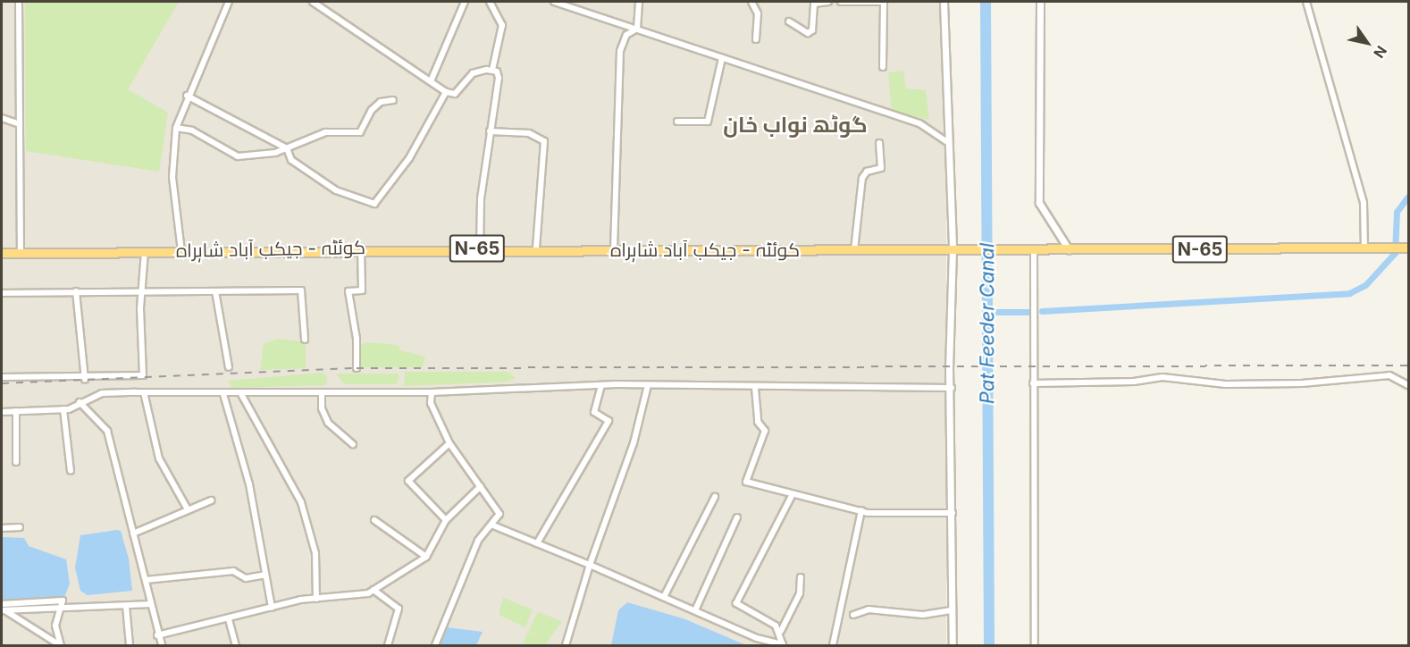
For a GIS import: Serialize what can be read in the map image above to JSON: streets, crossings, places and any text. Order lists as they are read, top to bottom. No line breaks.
{"streets":{"highway":["N-65","کوئٹہ - جیکب آباد شاہراہ"]},"districts":["گوٹھ نواب خان"],"water":["Pat Feeder Canal"],"north":"bottom right"}
